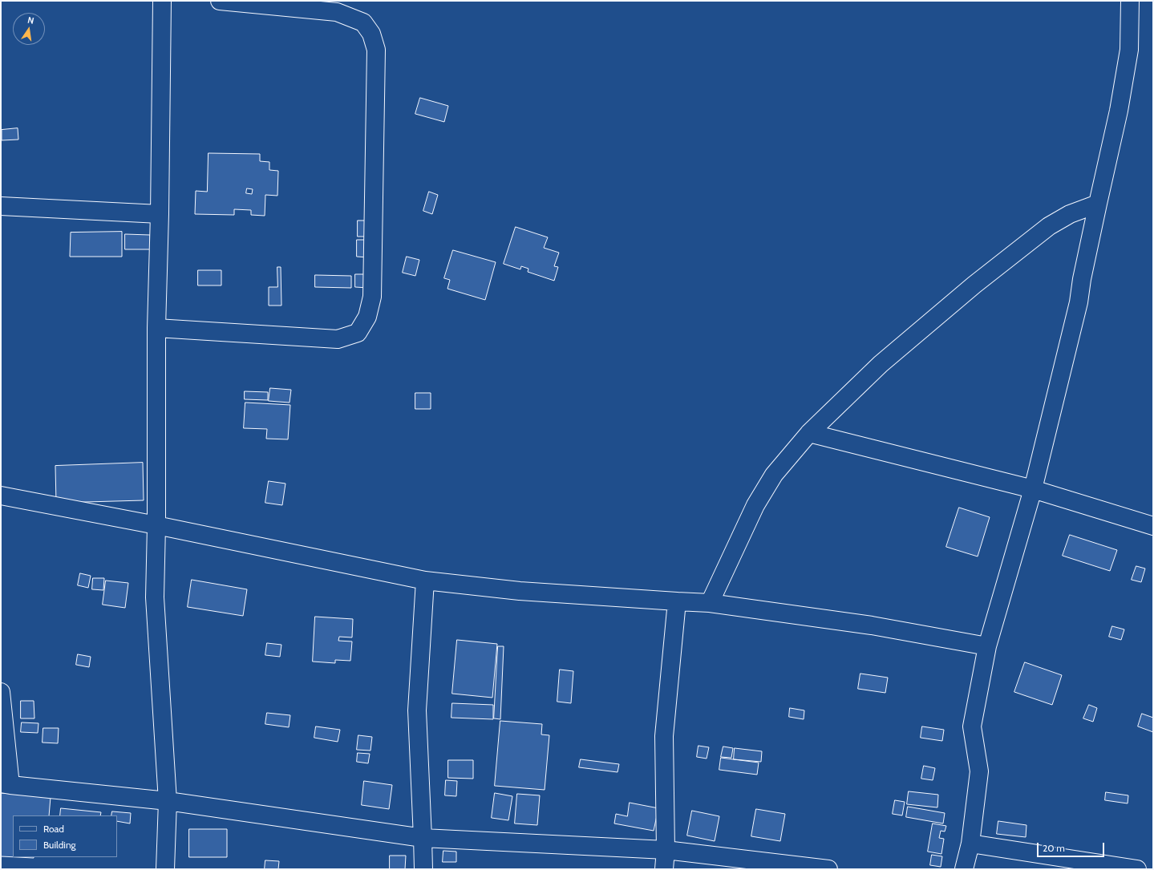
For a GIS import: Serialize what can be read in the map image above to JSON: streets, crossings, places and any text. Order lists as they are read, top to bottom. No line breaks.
{"legend":["Road","Building"],"scale_bar":"20 m","north":"top"}
